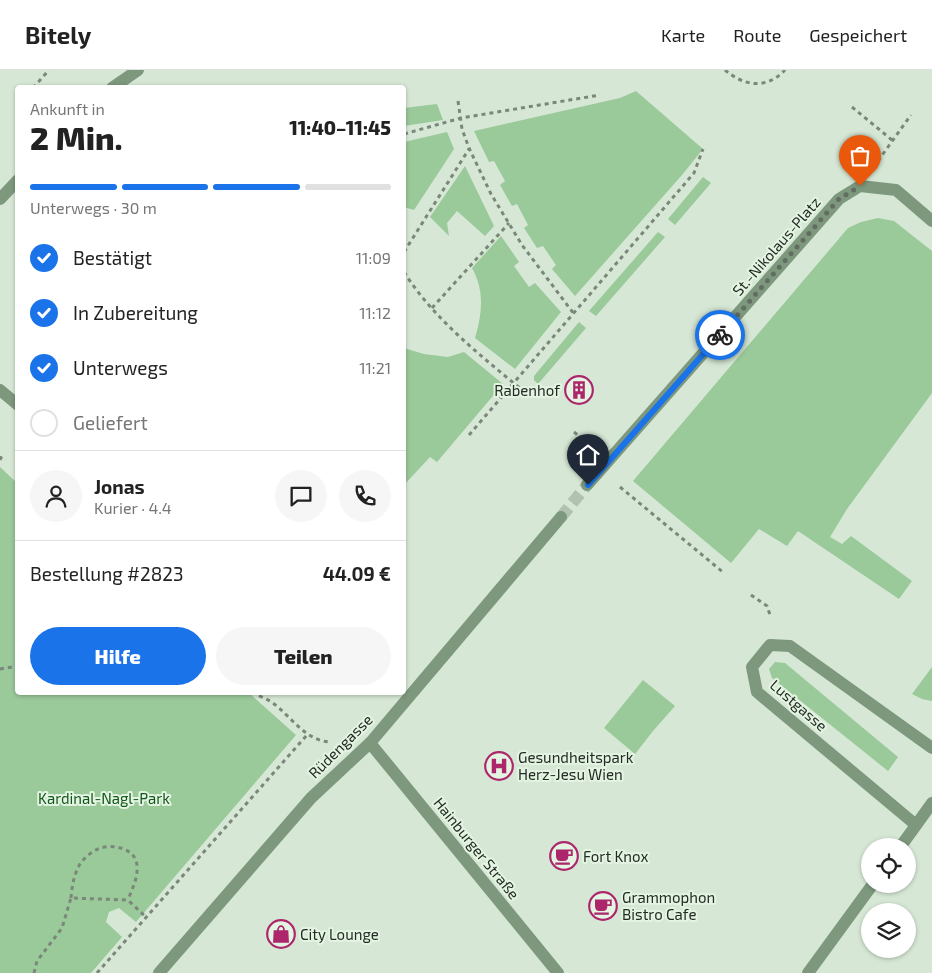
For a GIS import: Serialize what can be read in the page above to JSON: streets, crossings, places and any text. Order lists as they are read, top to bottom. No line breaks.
{"streets":{"street":["St.-Nikolaus-Platz","Lustgasse","Rüdengasse","Hainburger Straße"]},"crossings":[["Rüdengasse","Hainburger Straße"]],"parks":["Kardinal-Nagl-Park"],"places":{"building":["Rabenhof"],"hospital":["Gesundheitspark Herz-Jesu Wien"],"cafe":["Fort Knox","Grammophon Bistro Cafe"],"shop":["City Lounge"]},"page":{"header":"Bitely","nav":["Karte","Route","Gespeichert"],"heading":["2 Min.","Ankunft in","11:40–11:45"],"panel":["Jonas","Kurier · 4.4","Bestellung #2823","44.09 €"],"bar":"Unterwegs · 30 m","list":[["Bestätigt","11:09"],["In Zubereitung","11:12"],["Unterwegs","11:21"],"Geliefert"],"buttons":["Hilfe","Teilen"]}}
